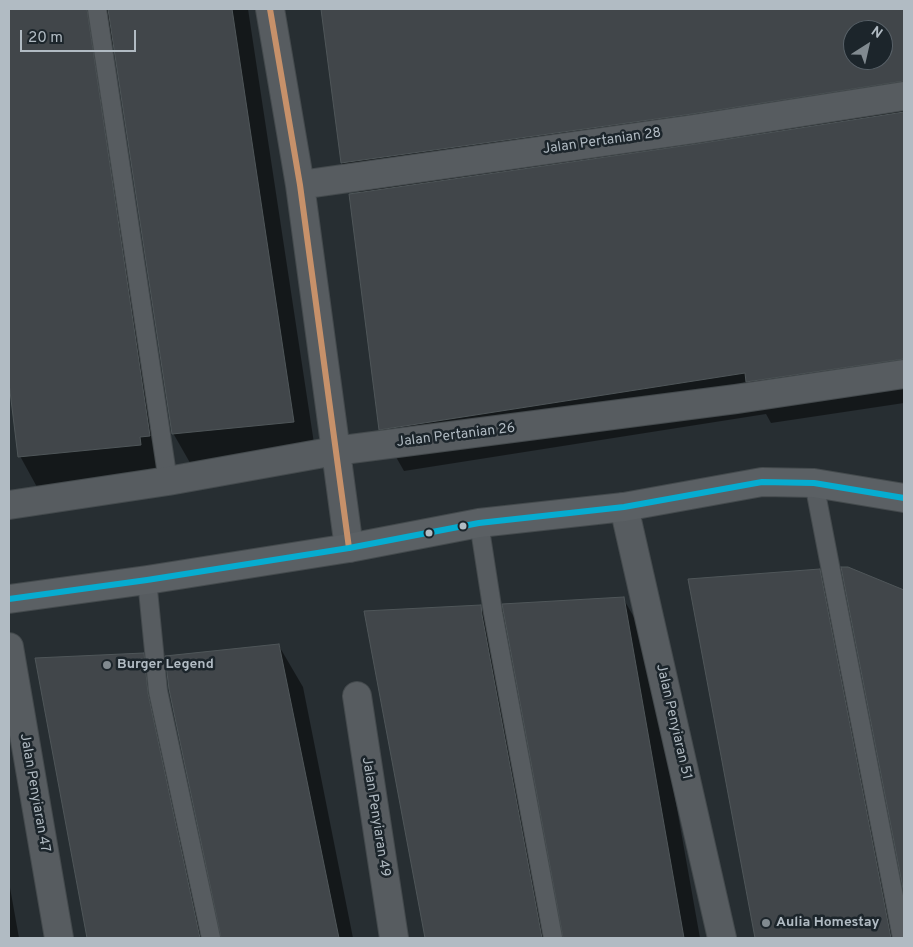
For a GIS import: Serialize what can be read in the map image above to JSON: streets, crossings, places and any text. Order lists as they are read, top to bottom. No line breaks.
{"streets":{"street":["Jalan Pertanian 28","Jalan Pertanian 26","Jalan Penyiaran 51","Jalan Penyiaran 47","Jalan Penyiaran 49"]},"places":["Burger Legend","Aulia Homestay"],"scale_bar":"20 m","north":"top right"}
